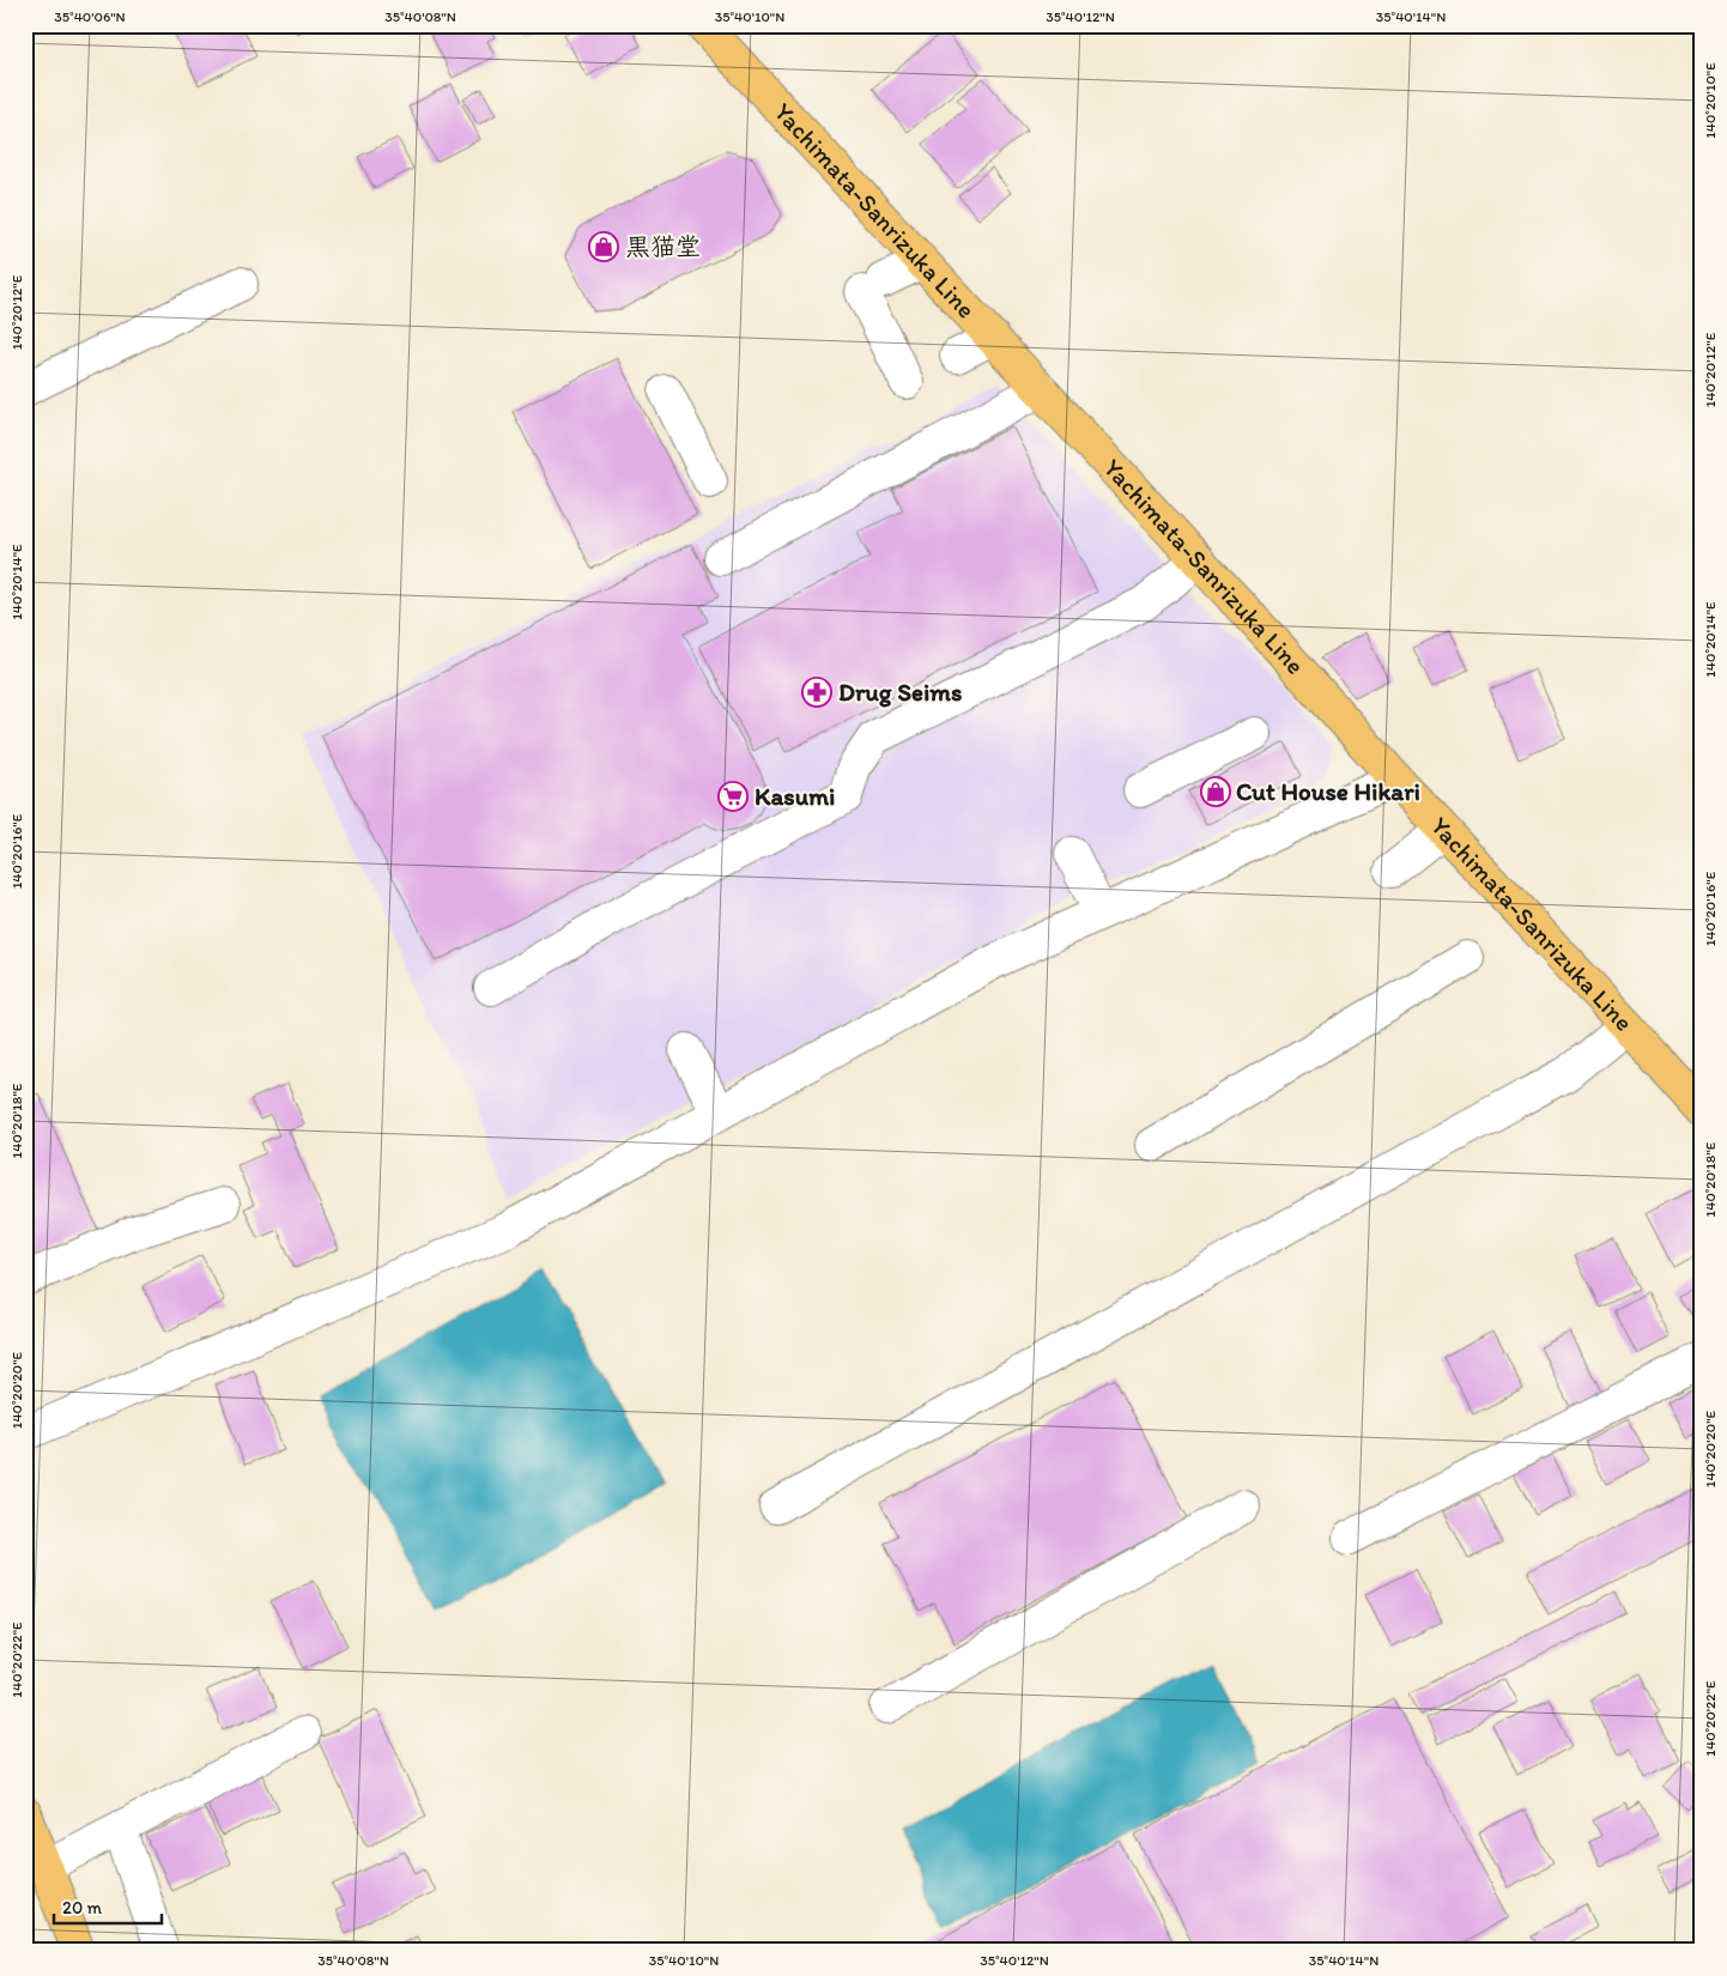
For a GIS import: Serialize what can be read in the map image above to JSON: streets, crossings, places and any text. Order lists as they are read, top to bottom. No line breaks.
{"streets":{"main road":["Yachimata-Sanrizuka Line"]},"places":{"shop":["黒猫堂","Cut House Hikari"],"pharmacy":["Drug Seims"],"supermarket":["Kasumi"]},"scale_bar":"20 m","coordinates":["35°40'06\"N","35°40'08\"N","35°40'10\"N","35°40'12\"N","35°40'14\"N","140°20'10\"E","140°20'12\"E","140°20'14\"E","140°20'16\"E","140°20'18\"E","140°20'20\"E","140°20'22\"E"]}
